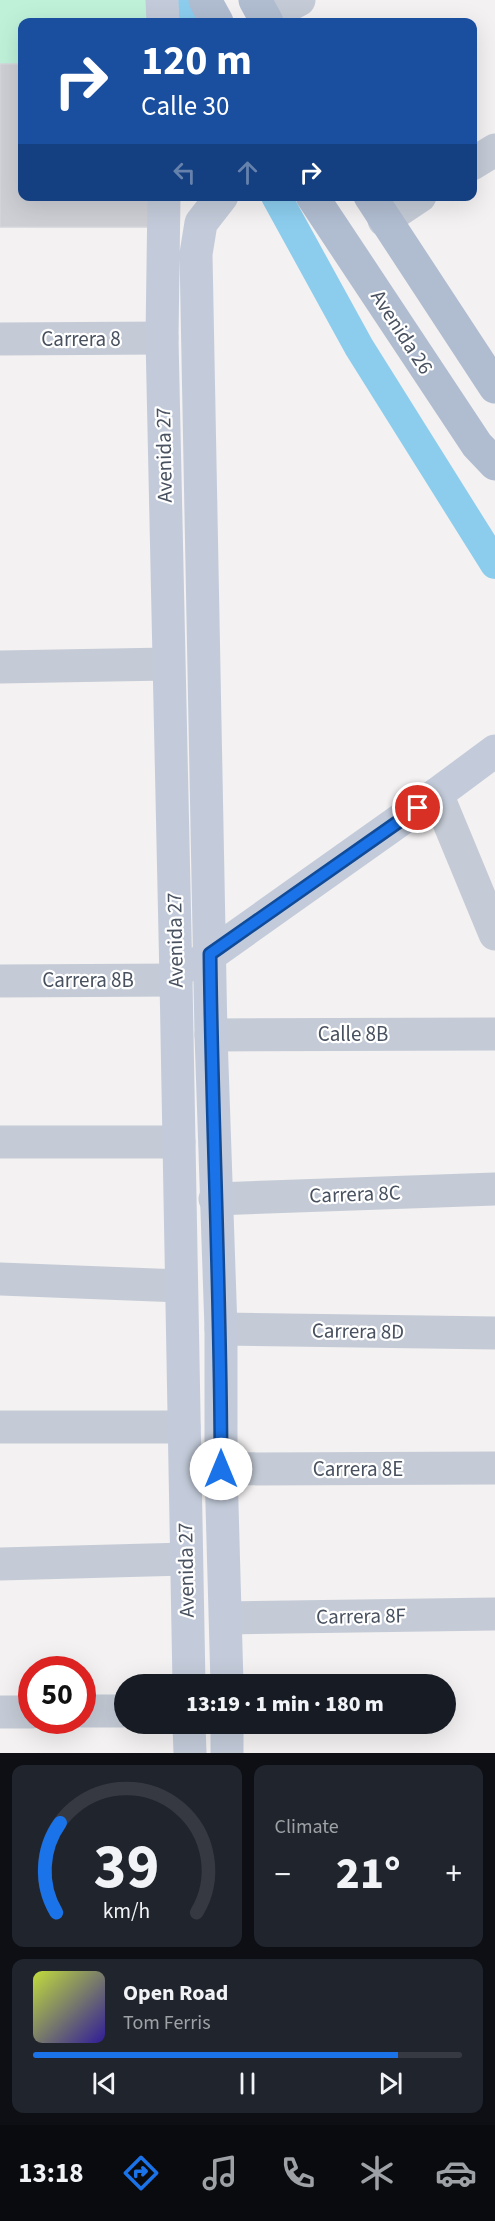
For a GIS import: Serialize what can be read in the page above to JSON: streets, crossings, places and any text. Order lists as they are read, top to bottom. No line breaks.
{"streets":{"main road":["Avenida 26","Avenida 27"],"street":["Carrera 8","Carrera 8B","Calle 8B","Carrera 8C","Carrera 8D","Carrera 8E","Carrera 8F"]},"crossings":[["Carrera 8","Avenida 27"],["Avenida 27","Carrera 8B"],["Avenida 27","Calle 8B"],["Avenida 27","Carrera 8C"],["Avenida 27","Carrera 8D"],["Avenida 27","Carrera 8E"],["Avenida 27","Carrera 8F"]],"page":{"turn":["120 m","Calle 30"],"limit":"50","trip":"13:19 · 1 min · 180 m","tile":"Climate","heat":["−","21°","+"],"song":["Open Road","Tom Ferris"],"tabs":"13:18","gauge":["39","km/h"]}}
